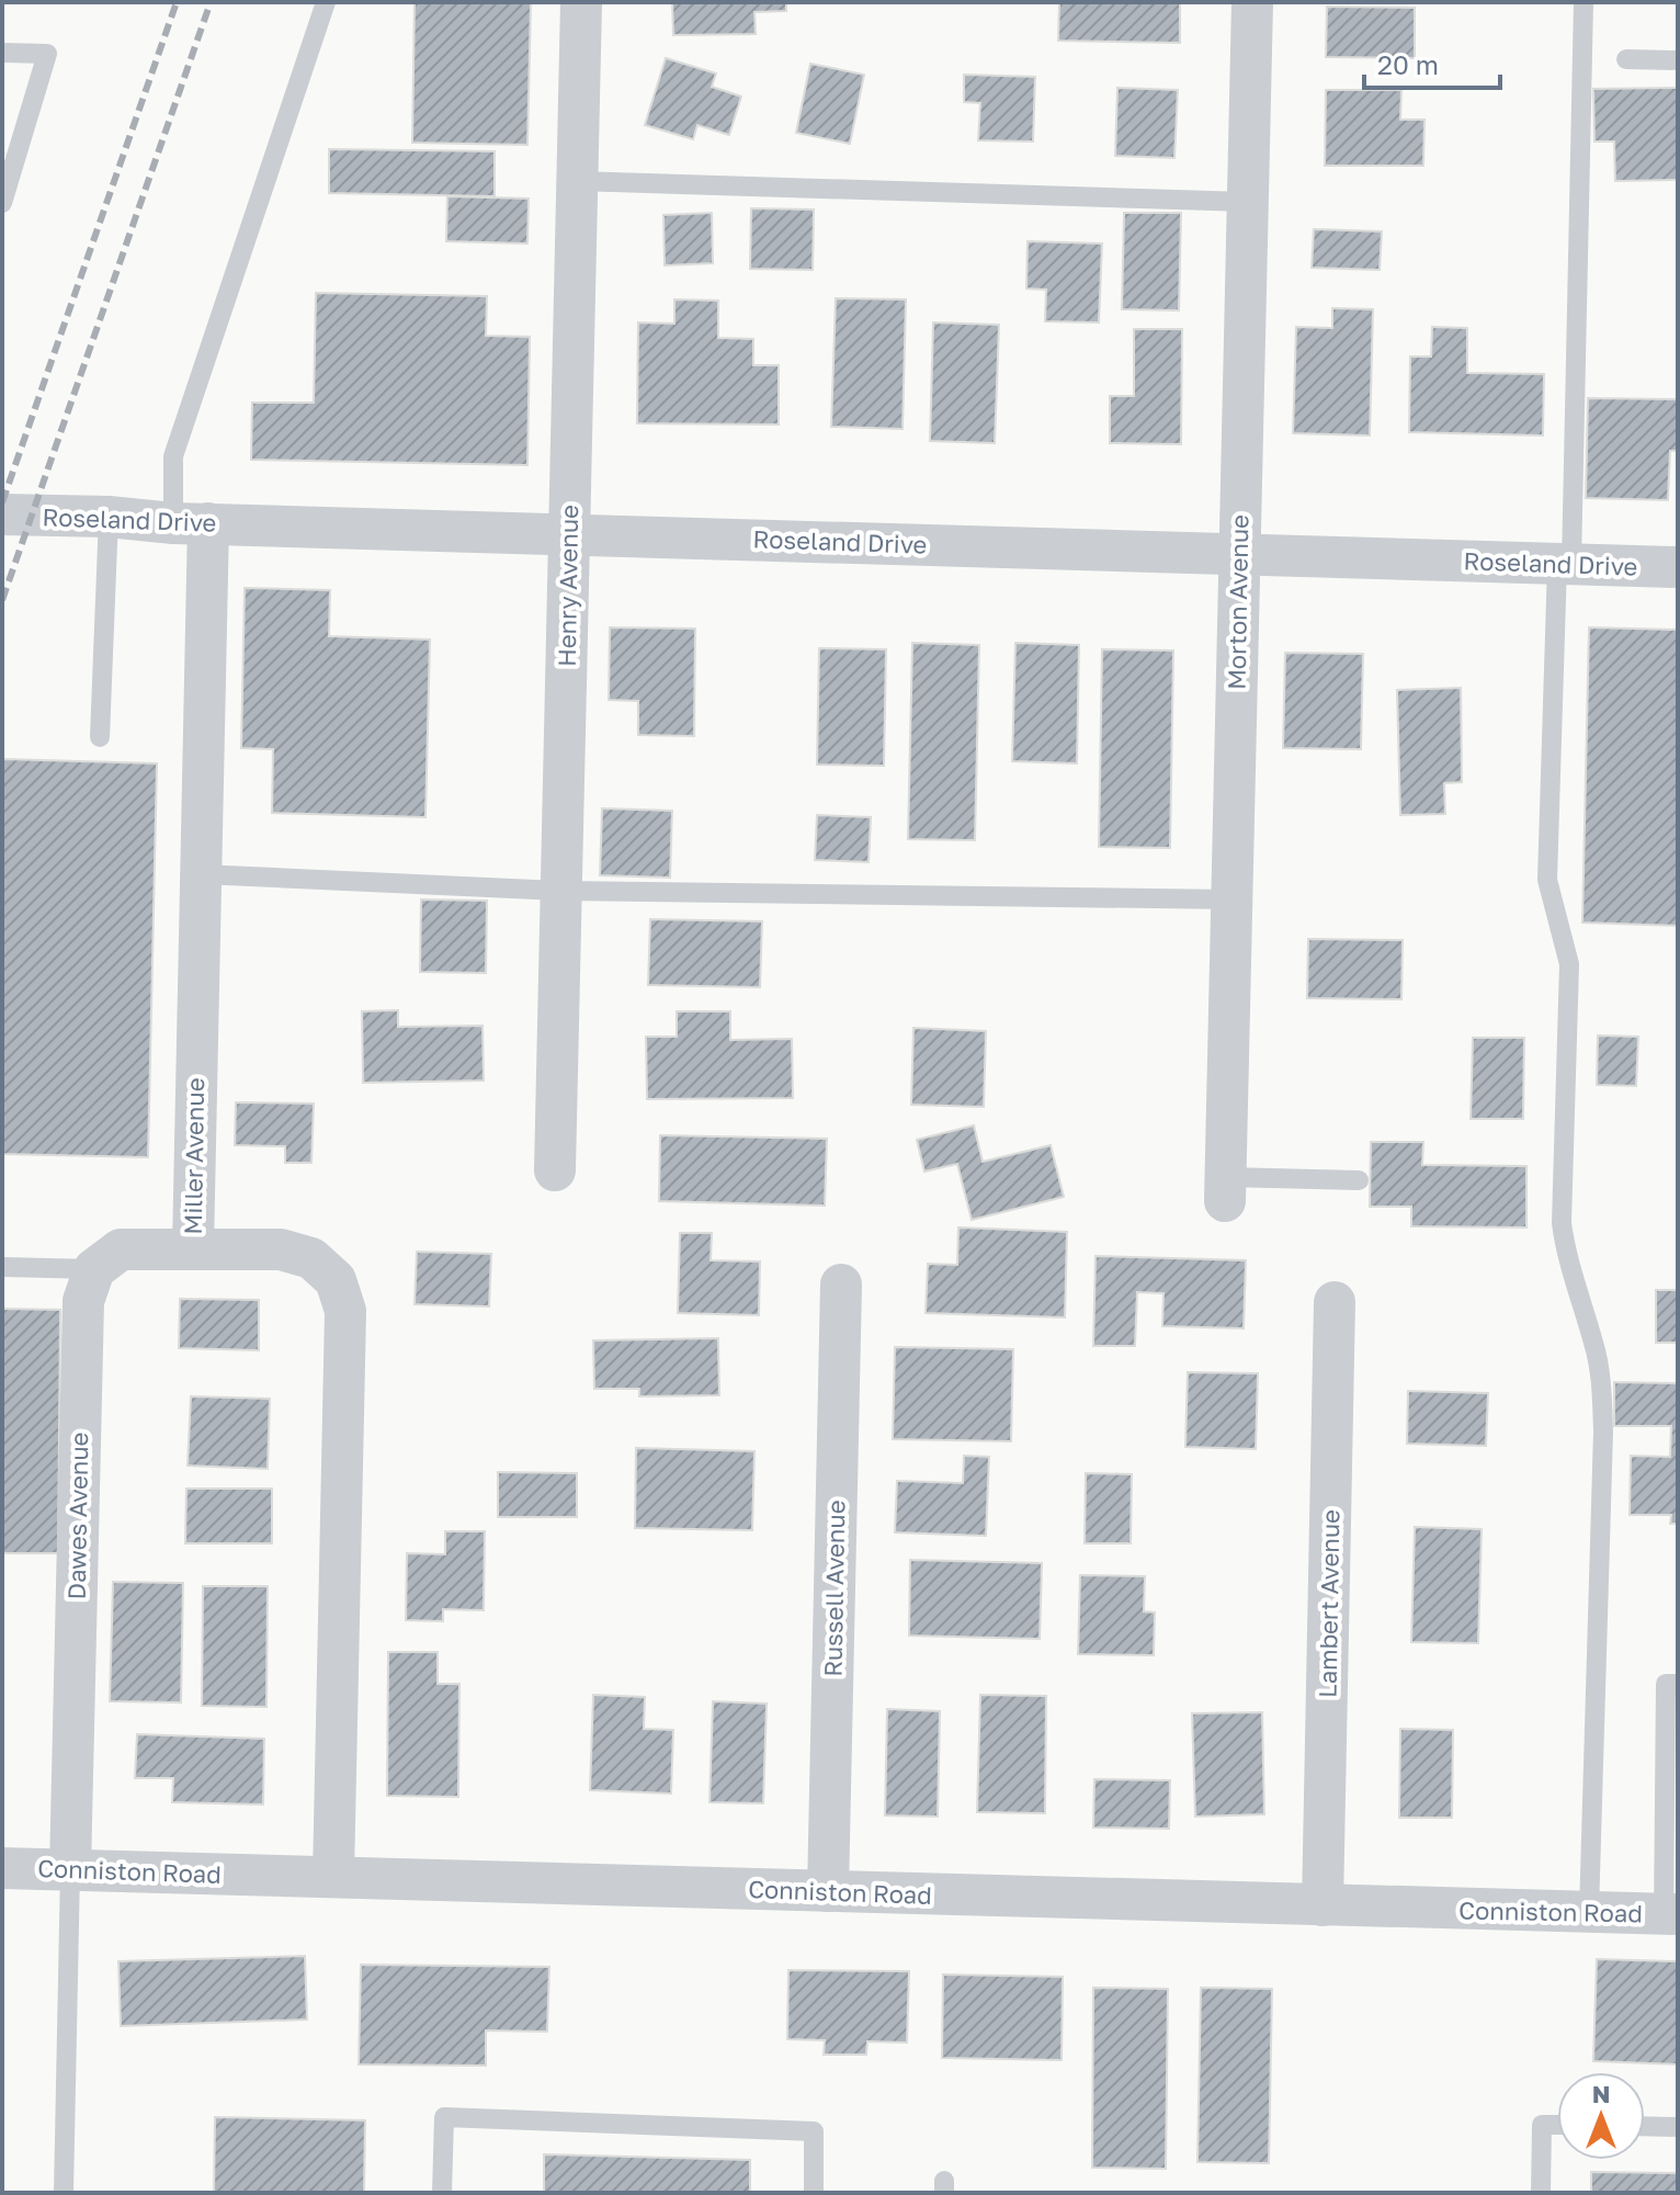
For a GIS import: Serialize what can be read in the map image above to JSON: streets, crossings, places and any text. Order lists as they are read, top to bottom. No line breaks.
{"streets":{"street":["Roseland Drive","Henry Avenue","Morton Avenue","Miller Avenue","Dawes Avenue","Russell Avenue","Lambert Avenue","Conniston Road"]},"crossings":[["Roseland Drive","Henry Avenue"],["Roseland Drive","Morton Avenue"],["Roseland Drive","Miller Avenue"],["Miller Avenue","Conniston Road"],["Dawes Avenue","Conniston Road"],["Russell Avenue","Conniston Road"],["Lambert Avenue","Conniston Road"]],"scale_bar":"20 m","north":"top"}
